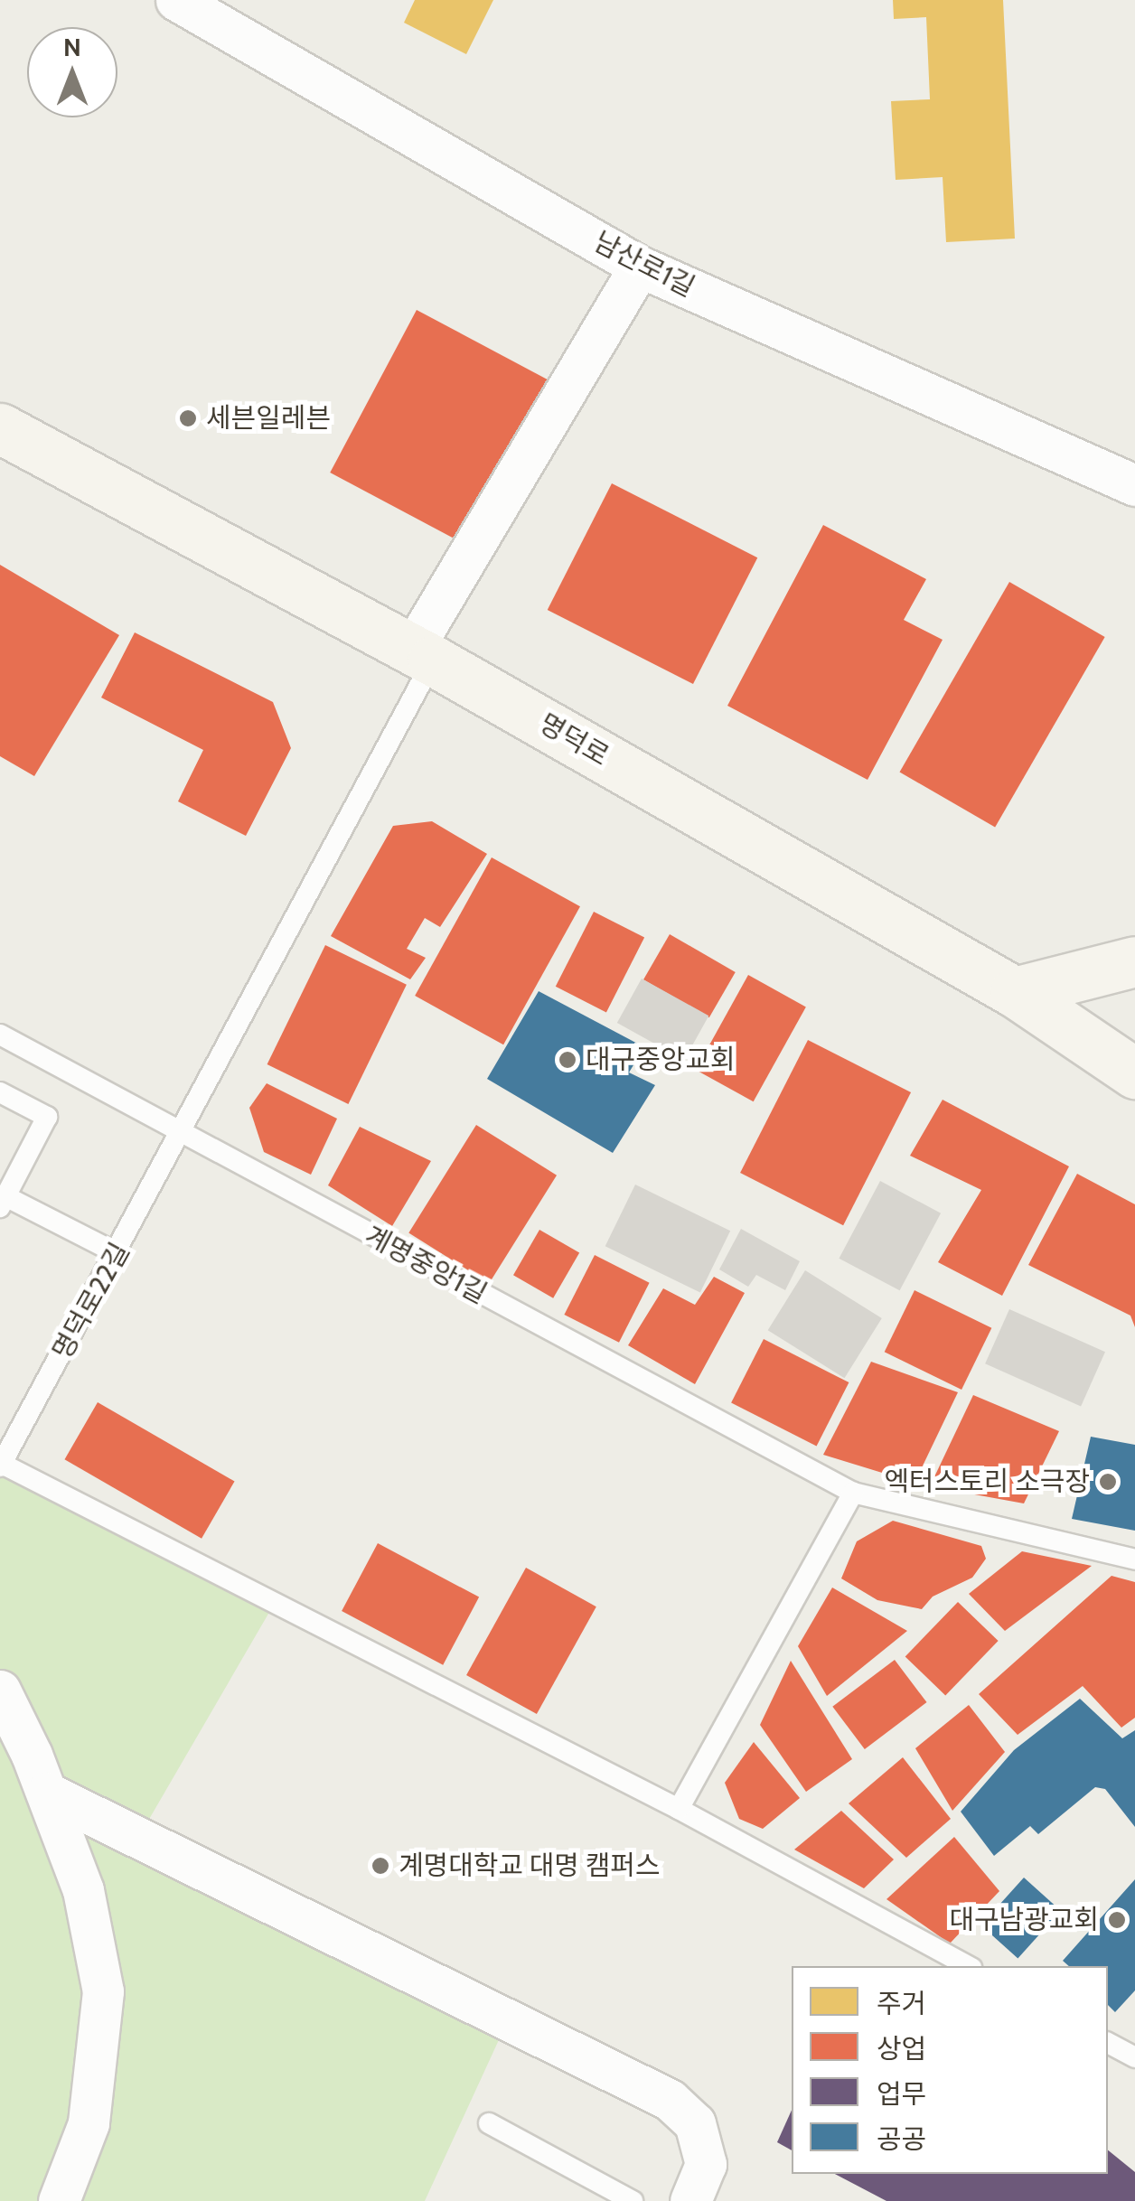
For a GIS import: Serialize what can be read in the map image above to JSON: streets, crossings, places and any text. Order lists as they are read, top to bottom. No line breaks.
{"streets":{"main road":["명덕로"],"street":["남산로1길"],"lane":["계명중앙1길","명덕로22길"]},"crossings":[["명덕로","명덕로22길"],["계명중앙1길","명덕로22길"]],"places":["세븐일레븐","대구중앙교회","엑터스토리 소극장","계명대학교 대명 캠퍼스","대구남광교회"],"legend":["주거","상업","업무","공공"],"north":"top"}
